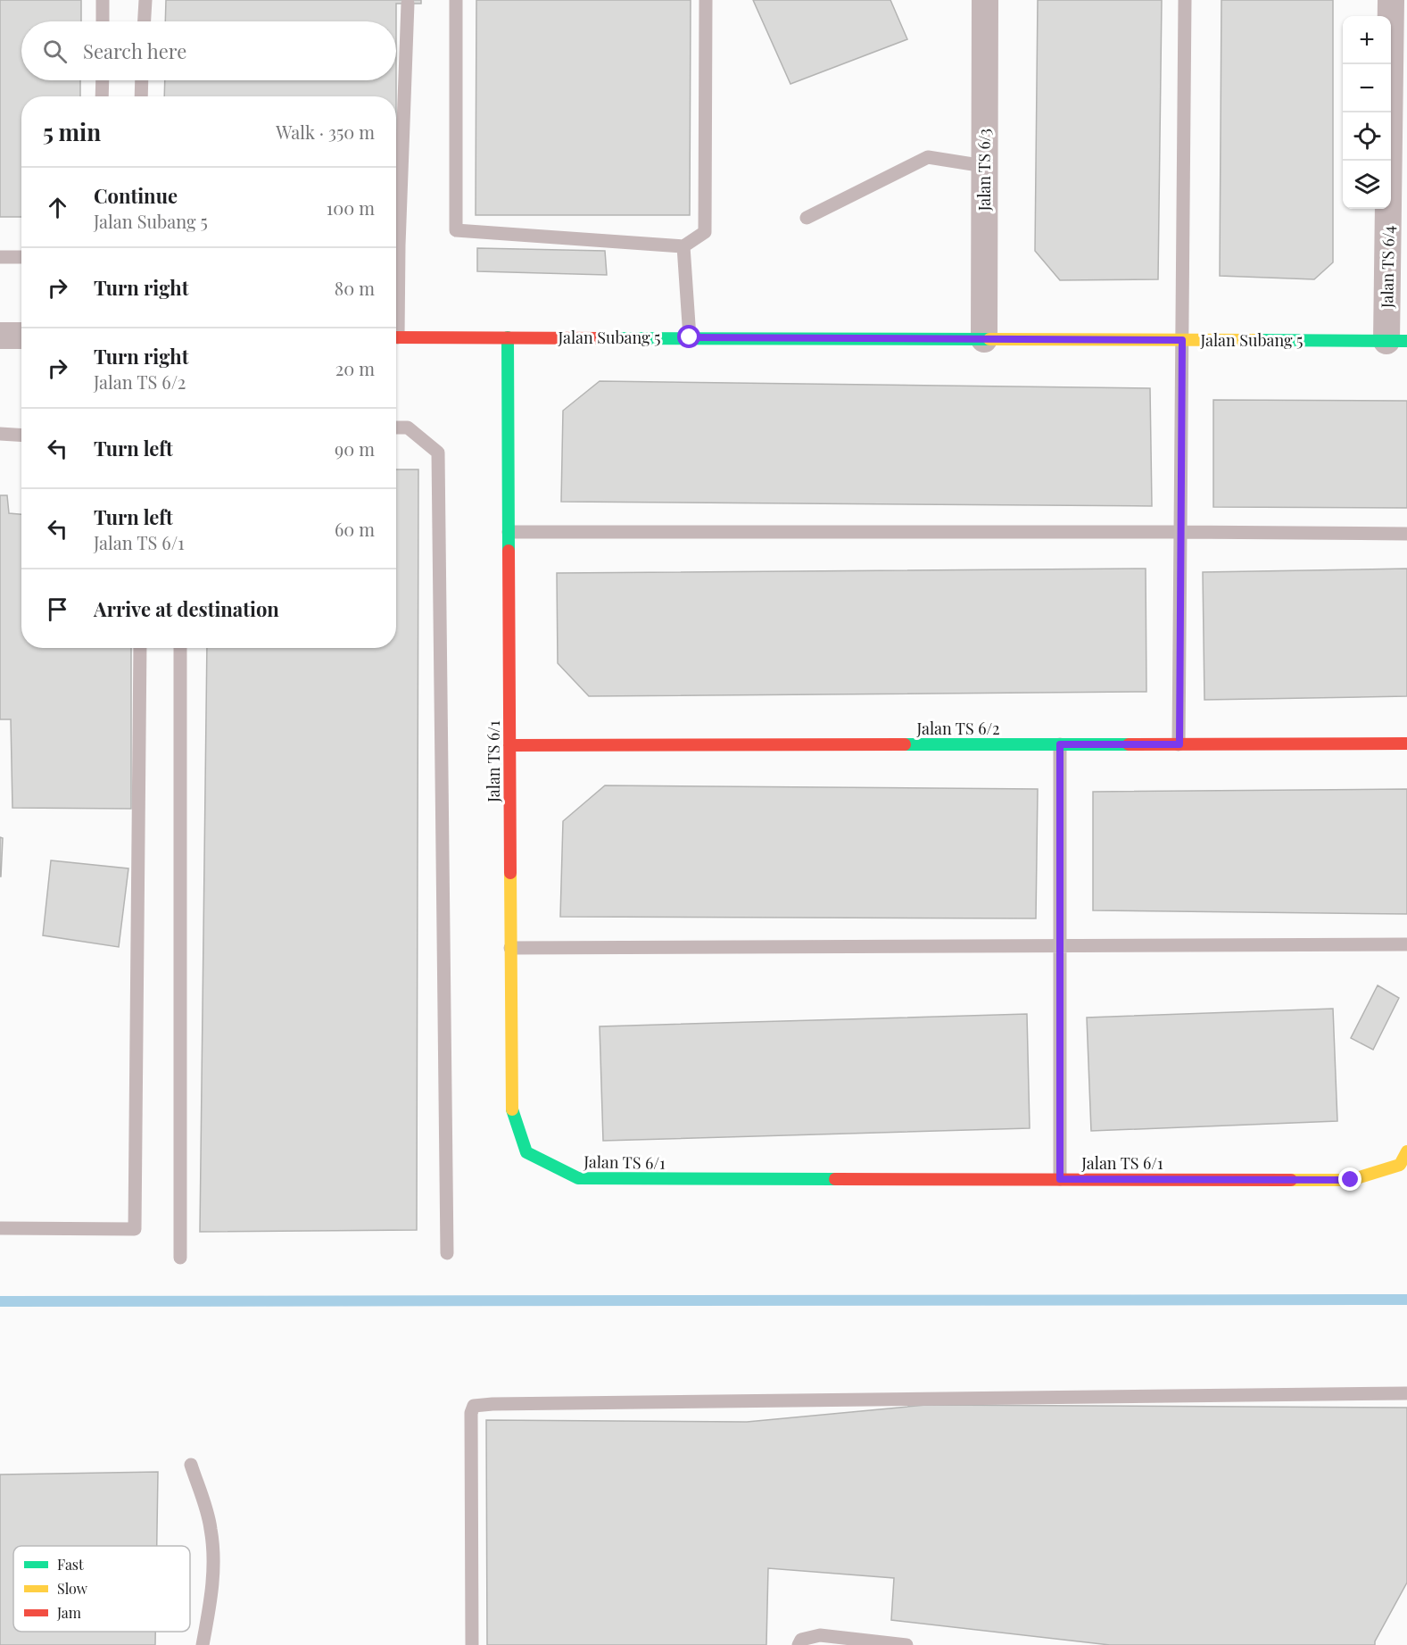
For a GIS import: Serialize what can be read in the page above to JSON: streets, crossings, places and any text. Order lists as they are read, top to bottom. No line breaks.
{"streets":{"street":["Jalan TS 6/3","Jalan TS 6/4","Jalan Subang 5","Jalan TS 6/2","Jalan TS 6/1"]},"crossings":[["Jalan TS 6/3","Jalan Subang 5"],["Jalan TS 6/4","Jalan Subang 5"],["Jalan Subang 5","Jalan TS 6/1"],["Jalan TS 6/2","Jalan TS 6/1"]],"legend":["Fast","Slow","Jam"],"page":{"map_buttons":["+","−"],"search":"Search here","heading":["5 min","Walk · 350 m"],"list":[["Continue","Jalan Subang 5","100 m"],["Turn right","80 m"],["Turn right","Jalan TS 6/2","20 m"],["Turn left","90 m"],["Turn left","Jalan TS 6/1","60 m"],"Arrive at destination"]}}
